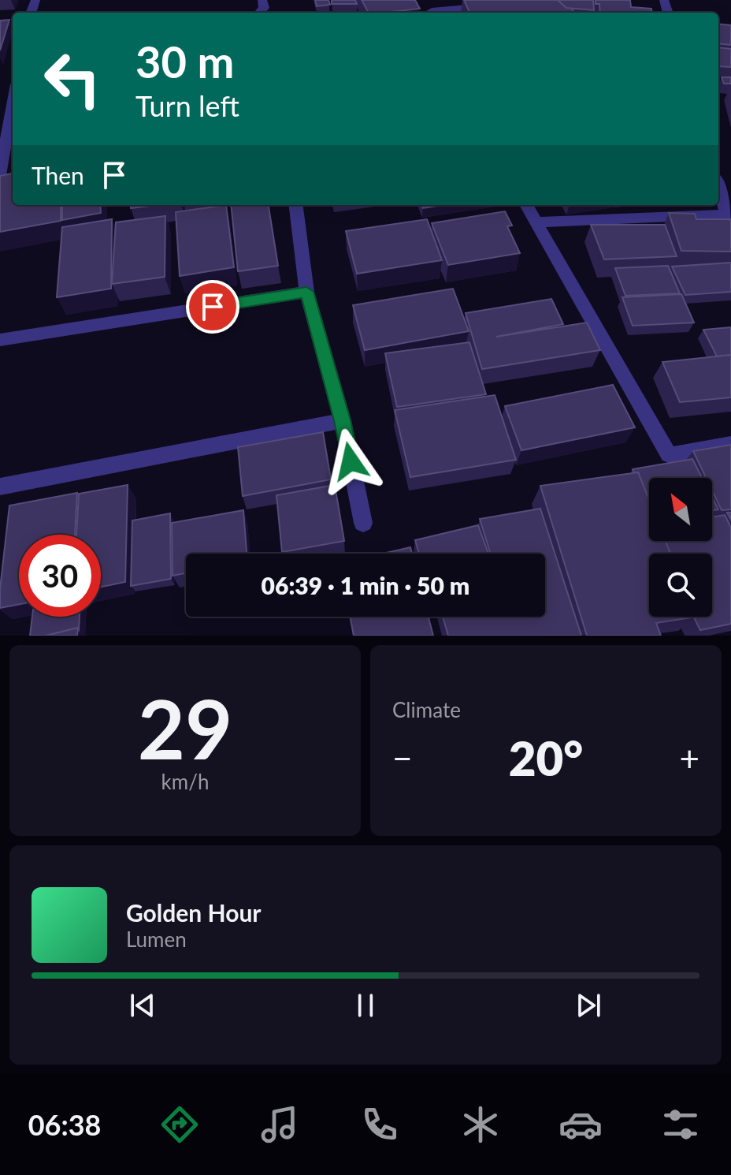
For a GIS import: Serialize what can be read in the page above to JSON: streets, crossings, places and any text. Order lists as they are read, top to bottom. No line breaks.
{"north":"top left","page":{"turn":["30 m","Turn left"],"then":"Then","limit":"30","trip":"06:39 · 1 min · 50 m","tile":[["29","km/h"],"Climate"],"heat":["−","20°","+"],"song":["Golden Hour","Lumen"],"tabs":"06:38"}}
